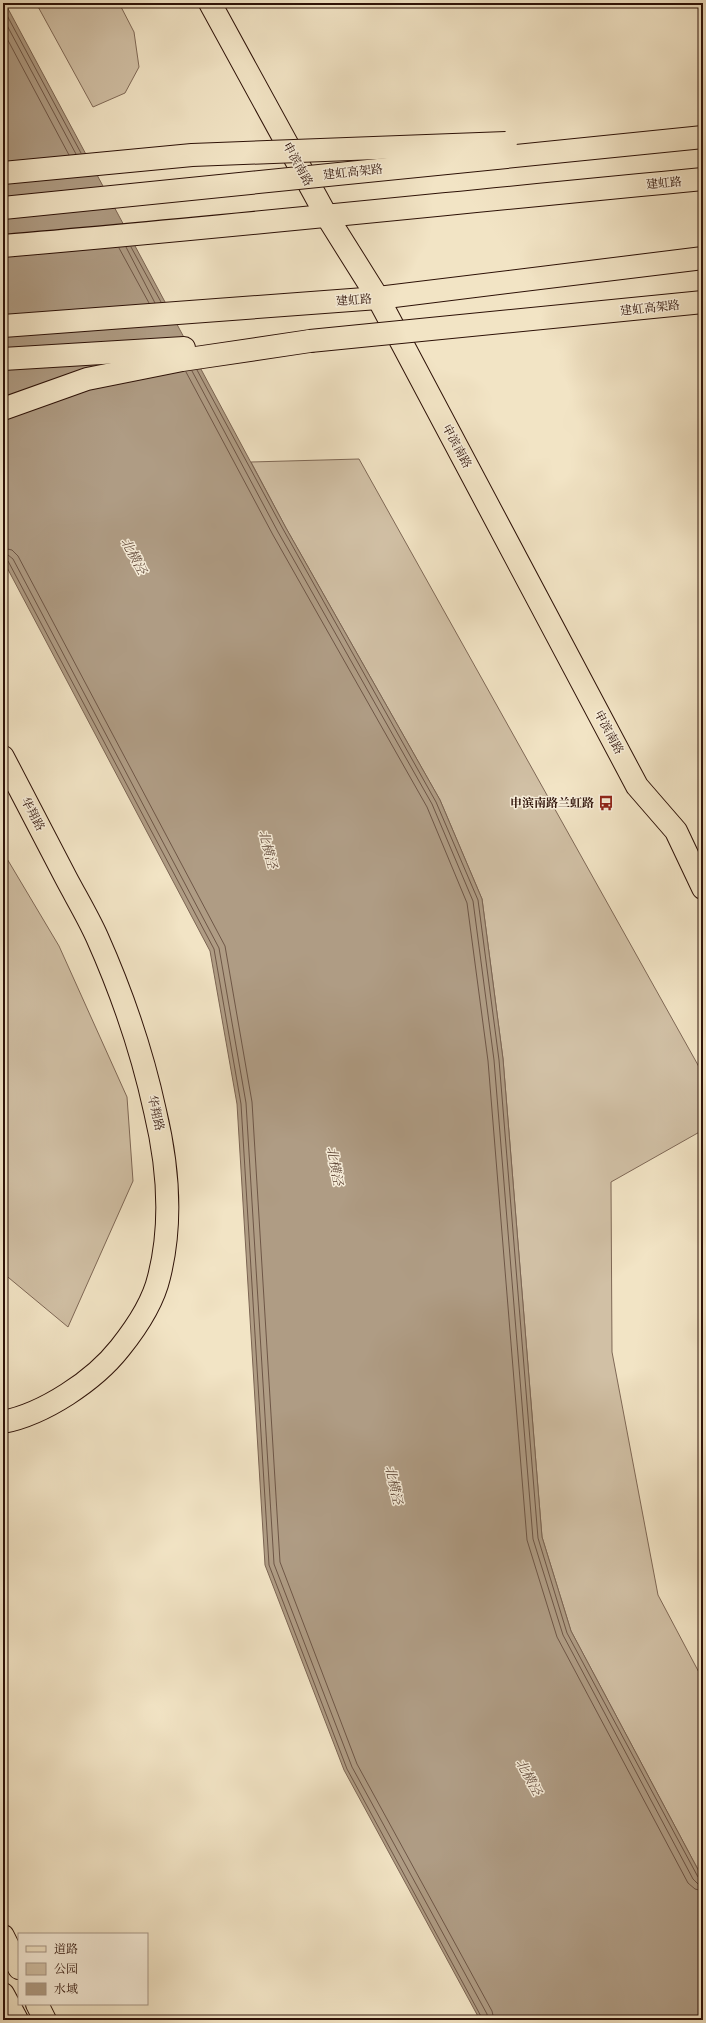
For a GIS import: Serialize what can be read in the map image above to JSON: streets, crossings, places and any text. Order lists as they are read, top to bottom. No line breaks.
{"streets":{"main road":["申滨南路","建虹高架路","建虹路","华翔路"]},"crossings":[["申滨南路","建虹路"]],"water":["北横泾"],"places":{"bus stop":["申滨南路兰虹路"]},"legend":["道路","公园","水域"]}
